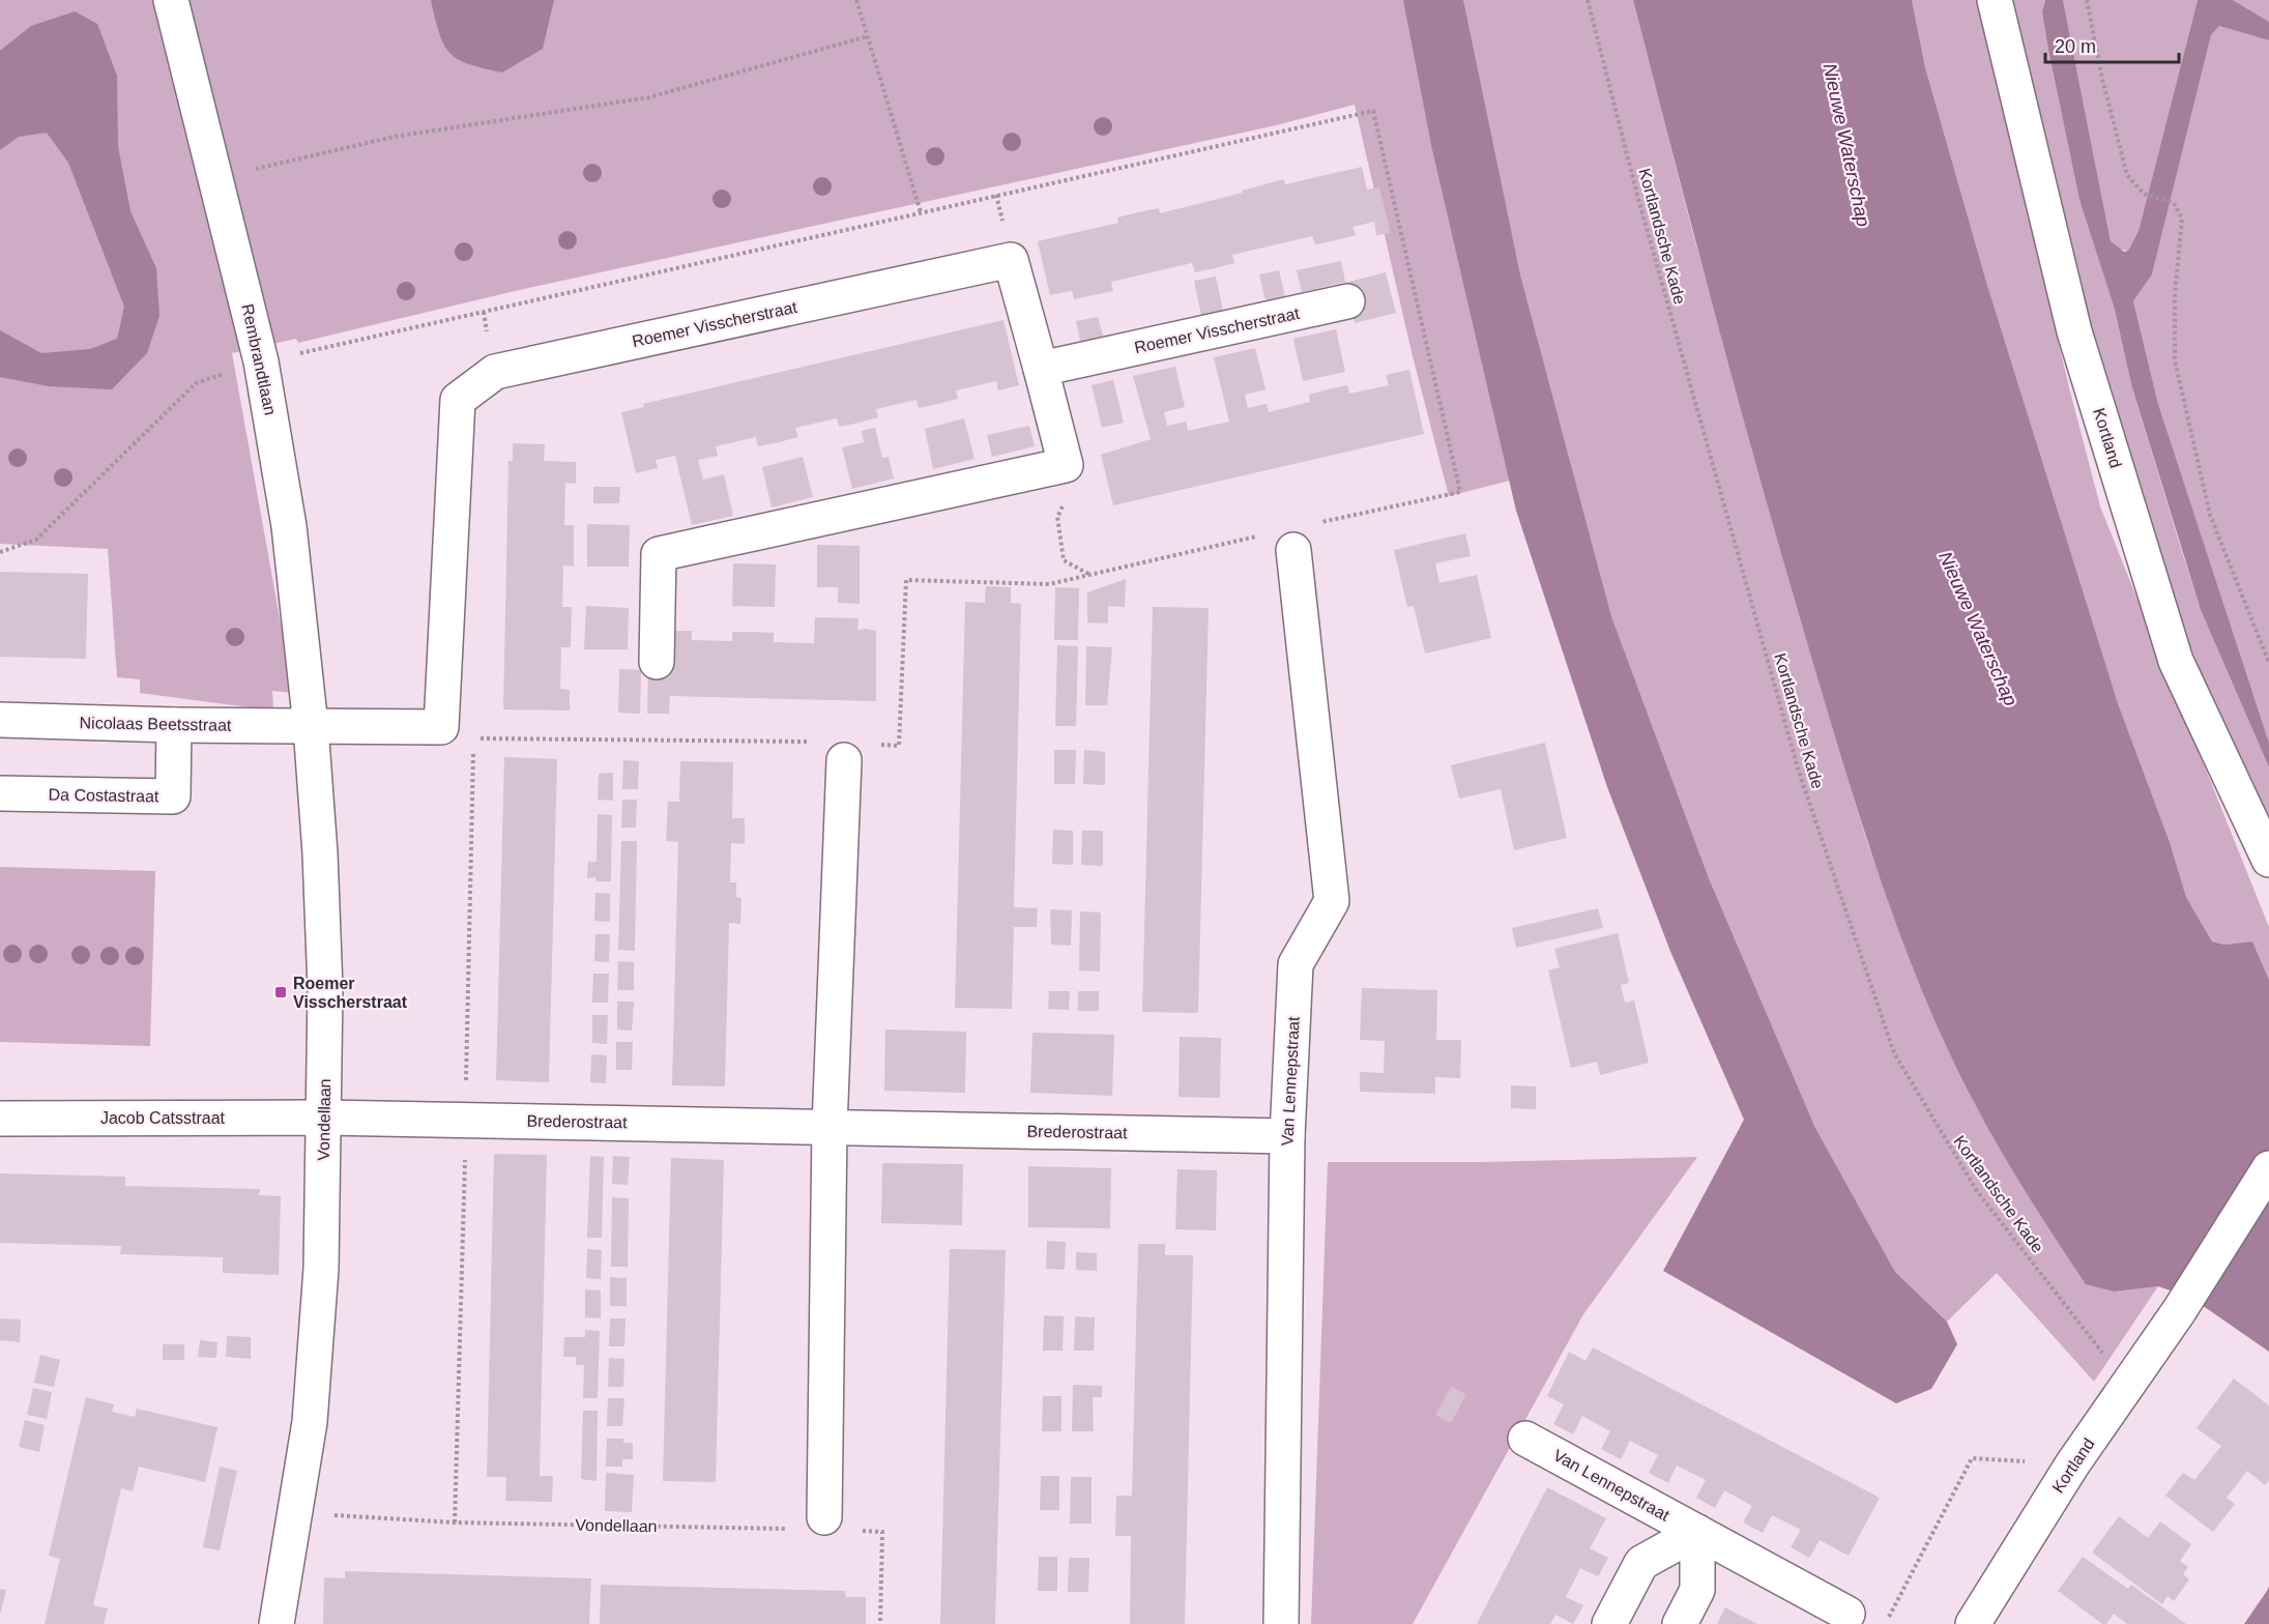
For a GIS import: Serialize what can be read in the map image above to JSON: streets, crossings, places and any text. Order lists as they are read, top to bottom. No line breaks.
{"streets":{"street":["Roemer Visscherstraat","Rembrandtlaan","Kortland","Nicolaas Beetsstraat","Da Costastraat","Van Lennepstraat","Jacob Catsstraat","Vondellaan","Brederostraat"],"path":["Kortlandsche Kade"]},"crossings":[["Kortlandsche Kade","Kortland"],["Roemer Visscherstraat","Rembrandtlaan"],["Roemer Visscherstraat","Nicolaas Beetsstraat"],["Roemer Visscherstraat","Vondellaan"],["Rembrandtlaan","Nicolaas Beetsstraat"],["Rembrandtlaan","Vondellaan"],["Nicolaas Beetsstraat","Da Costastraat"],["Nicolaas Beetsstraat","Vondellaan"],["Van Lennepstraat","Brederostraat"],["Jacob Catsstraat","Vondellaan"],["Jacob Catsstraat","Brederostraat"],["Vondellaan","Brederostraat"]],"water":["Nieuwe Waterschap"],"places":{"transit":["Roemer Visscherstraat"]},"scale_bar":"20 m"}
